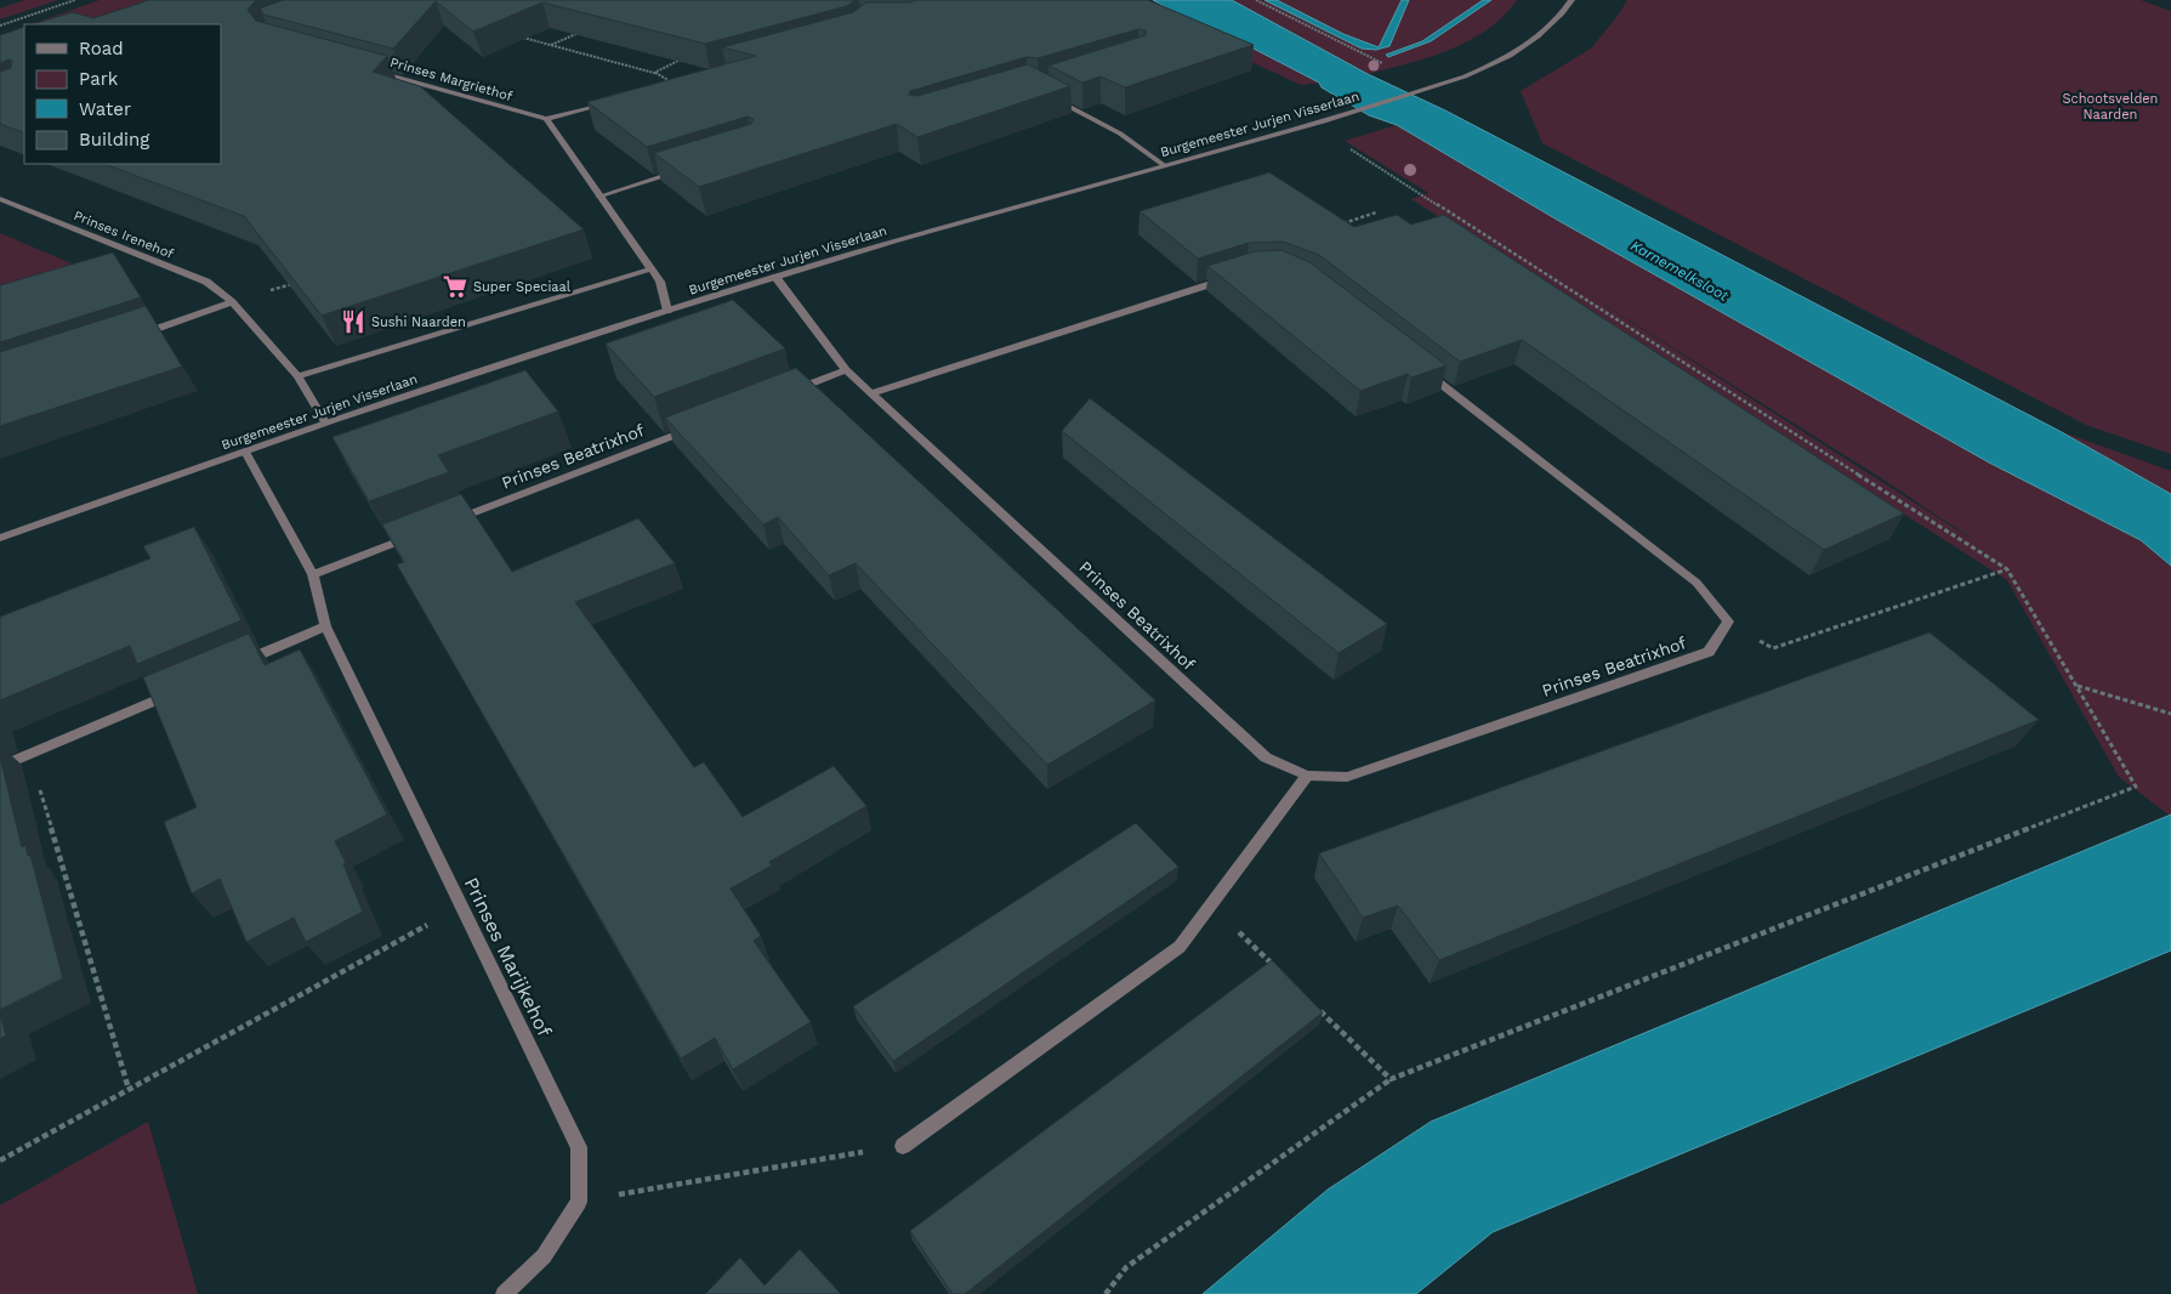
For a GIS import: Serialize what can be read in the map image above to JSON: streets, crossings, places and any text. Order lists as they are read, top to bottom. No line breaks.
{"streets":{"street":["Prinses Margriethof","Burgemeester Jurjen Visserlaan","Prinses Irenehof","Prinses Beatrixhof","Prinses Marijkehof"]},"crossings":[["Burgemeester Jurjen Visserlaan","Prinses Irenehof"],["Burgemeester Jurjen Visserlaan","Prinses Beatrixhof"],["Burgemeester Jurjen Visserlaan","Prinses Marijkehof"]],"water":["Karnemelksloot"],"parks":["Schootsvelden Naarden"],"places":{"supermarket":["Super Speciaal"],"restaurant":["Sushi Naarden"]},"legend":["Road","Park","Water","Building"]}
